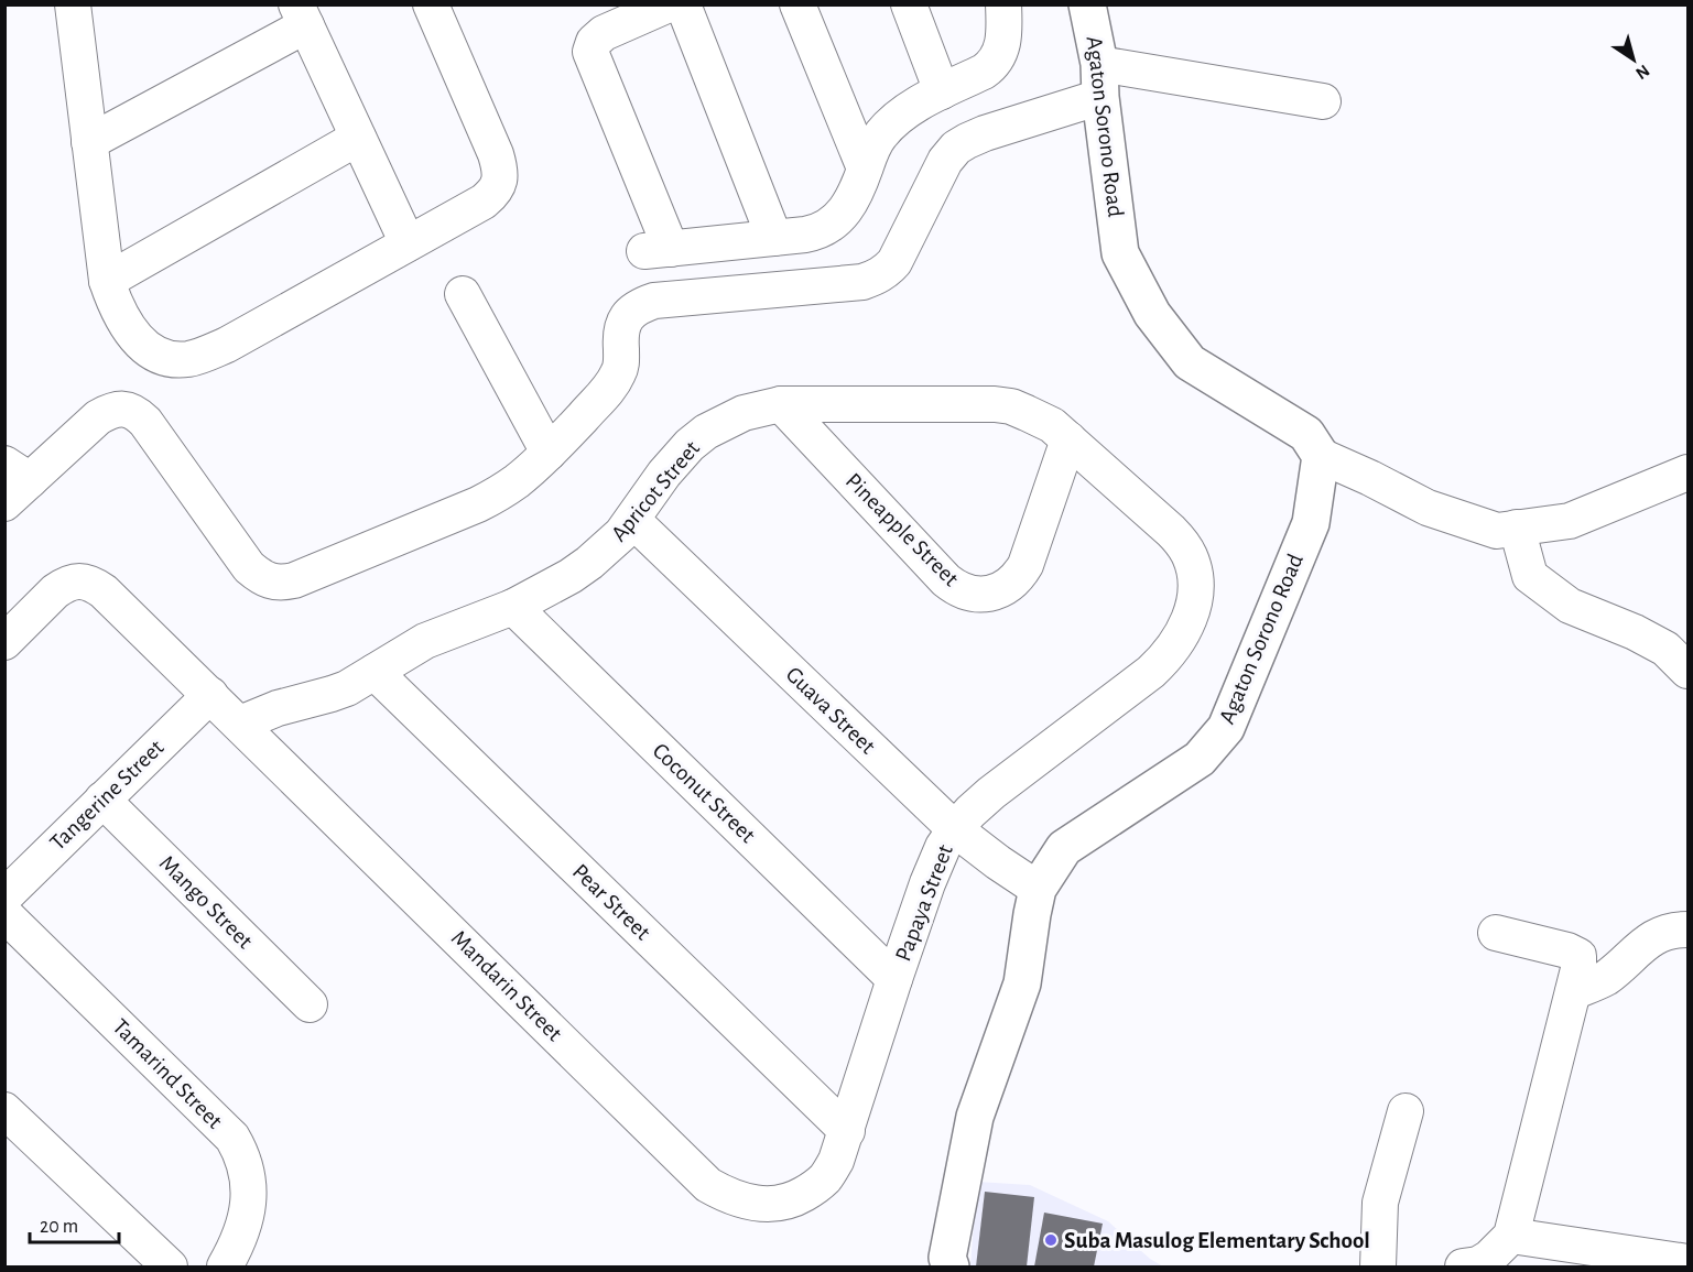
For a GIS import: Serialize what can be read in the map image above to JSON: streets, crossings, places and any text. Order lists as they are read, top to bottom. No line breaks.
{"streets":{"street":["Agaton Sorono Road","Apricot Street","Pineapple Street","Guava Street","Coconut Street","Tangerine Street","Mango Street","Pear Street","Papaya Street","Mandarin Street","Tamarind Street"]},"crossings":[["Agaton Sorono Road","Guava Street"],["Apricot Street","Pineapple Street"],["Apricot Street","Guava Street"],["Apricot Street","Coconut Street"],["Apricot Street","Pear Street"],["Apricot Street","Papaya Street"],["Apricot Street","Mandarin Street"],["Guava Street","Papaya Street"],["Coconut Street","Papaya Street"],["Tangerine Street","Mango Street"],["Pear Street","Papaya Street"],["Papaya Street","Mandarin Street"]],"places":["Suba Masulog Elementary School"],"scale_bar":"20 m","north":"bottom right"}
